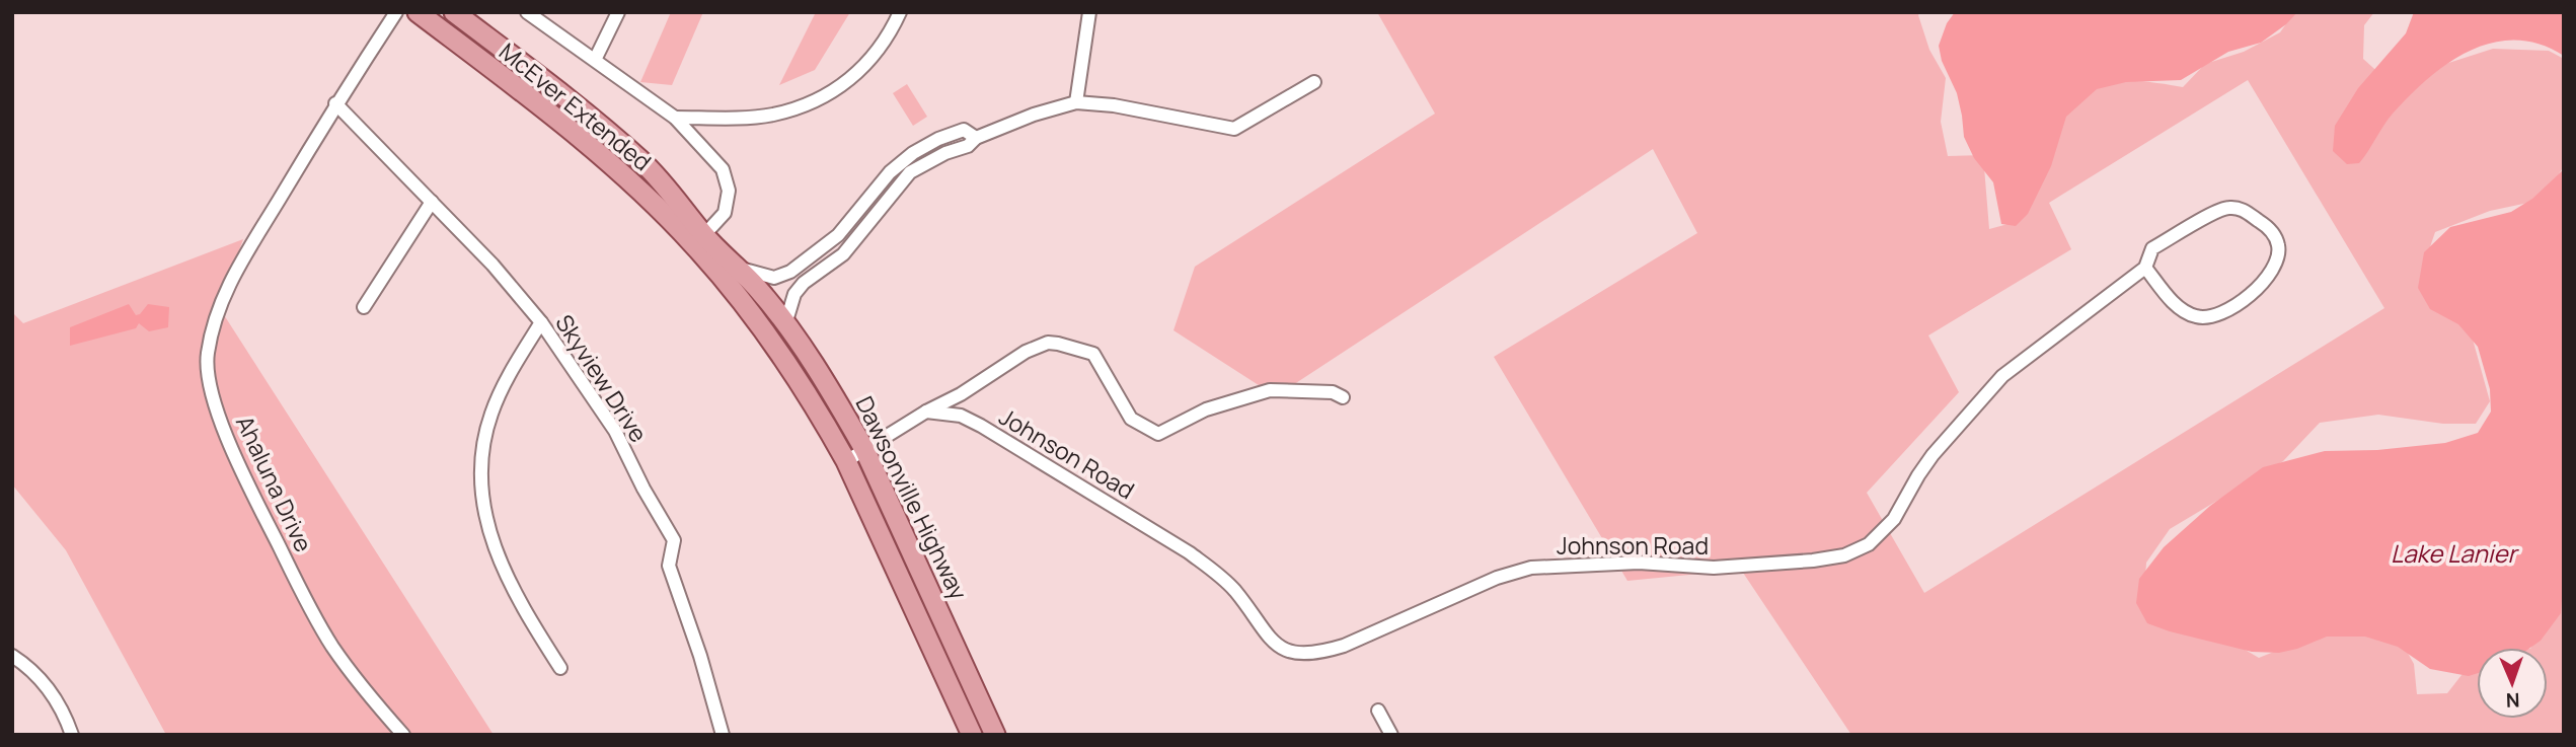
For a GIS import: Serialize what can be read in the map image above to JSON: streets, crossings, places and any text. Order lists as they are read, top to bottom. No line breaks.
{"streets":{"main road":["McEver Extended","Dawsonville Highway"],"street":["Skyview Drive","Johnson Road","Ahaluna Drive"]},"crossings":[["McEver Extended","Dawsonville Highway"],["Skyview Drive","Ahaluna Drive"]],"water":["Lake Lanier"],"north":"bottom"}
